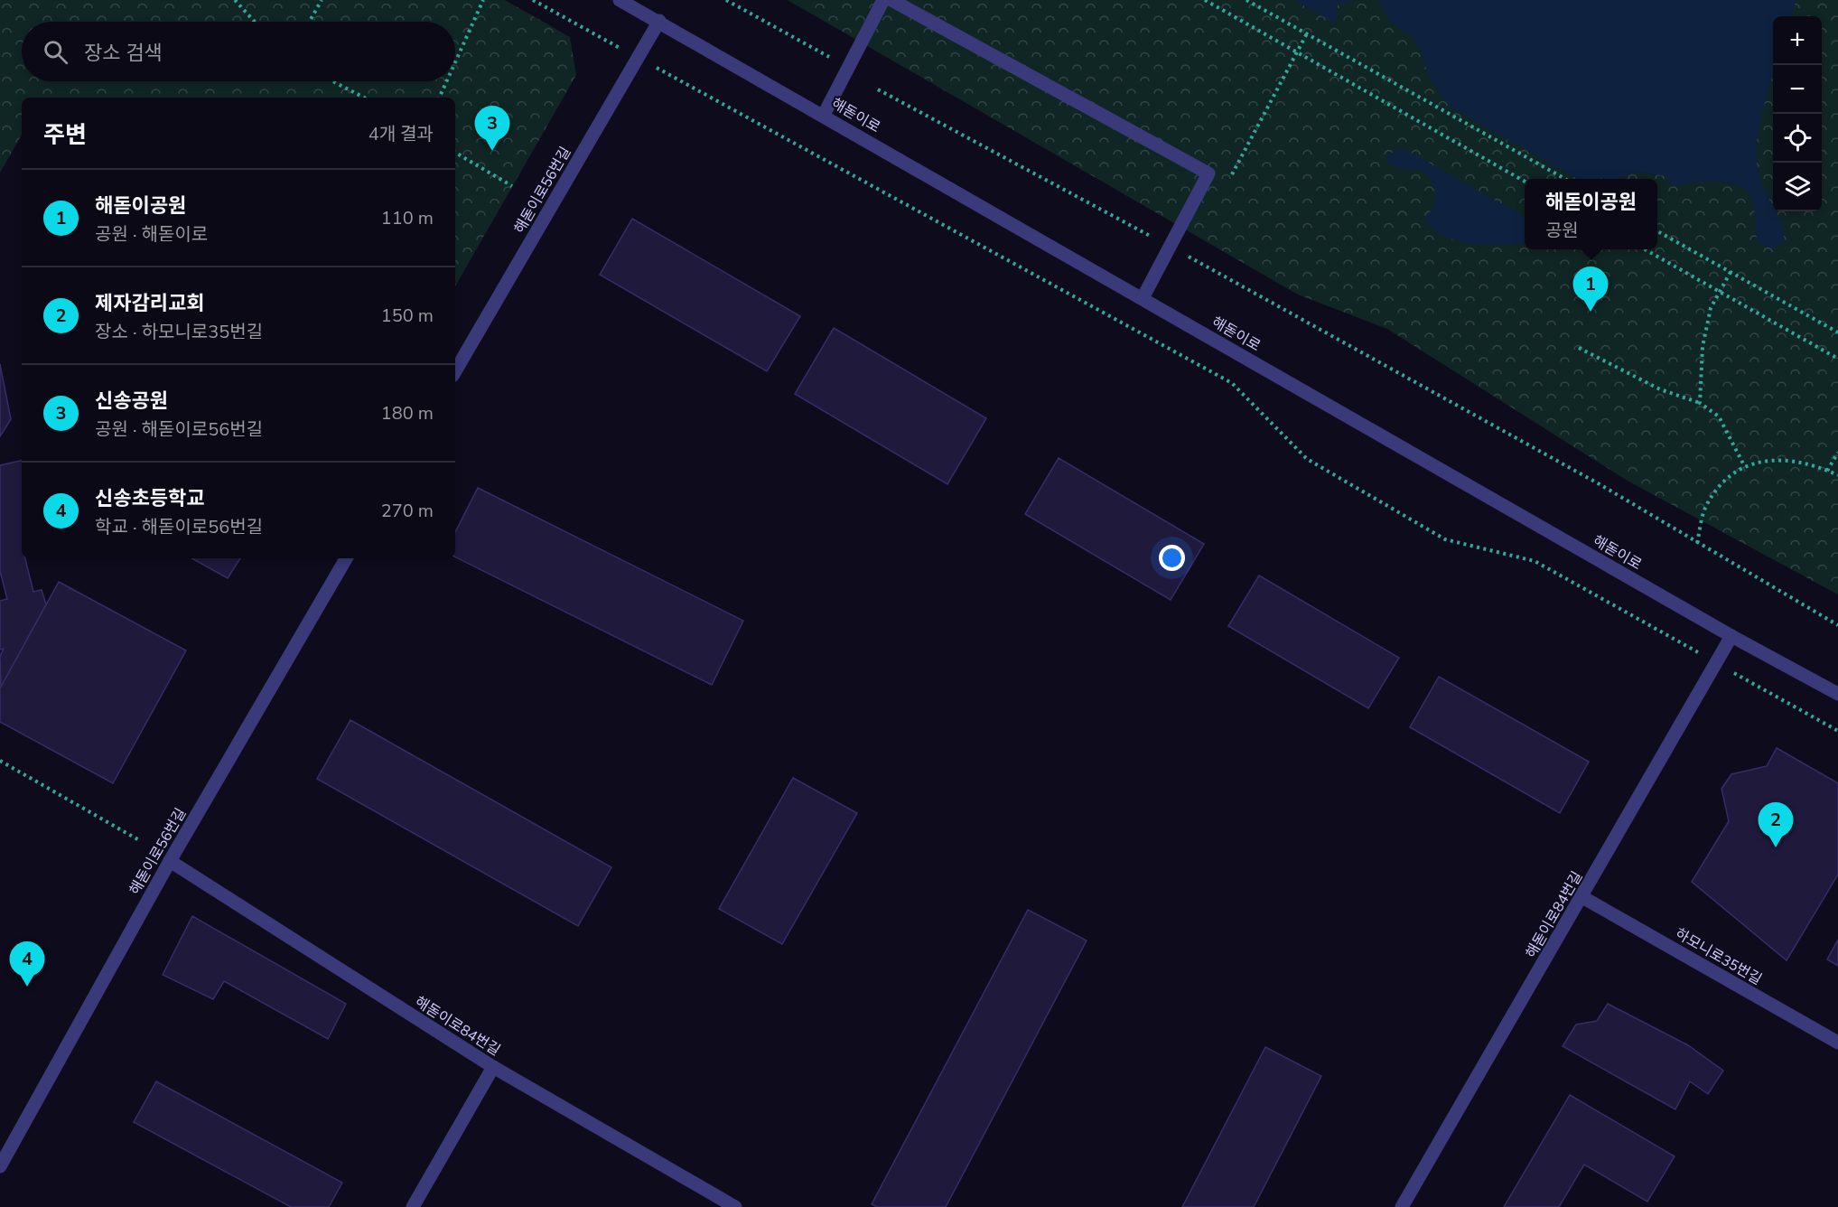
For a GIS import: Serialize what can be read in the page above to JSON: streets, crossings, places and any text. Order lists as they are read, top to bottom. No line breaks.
{"streets":{"street":["해돋이로","해돋이로56번길","해돋이로84번길","하모니로35번길"]},"crossings":[["해돋이로","해돋이로56번길"],["해돋이로","해돋이로84번길"],["해돋이로56번길","해돋이로84번길"],["해돋이로84번길","하모니로35번길"]],"page":{"map_buttons":["+","−"],"search":"장소 검색","heading":["주변","4개 결과"],"pins":["3","1","2","4"],"list":[{"mark":"1","name":"해돋이공원","note":"공원 · 해돋이로","value":"110 m"},{"mark":"2","name":"제자감리교회","note":"장소 · 하모니로35번길","value":"150 m"},{"mark":"3","name":"신송공원","note":"공원 · 해돋이로56번길","value":"180 m"},{"mark":"4","name":"신송초등학교","note":"학교 · 해돋이로56번길","value":"270 m"}],"popup":["해돋이공원","공원"]}}
